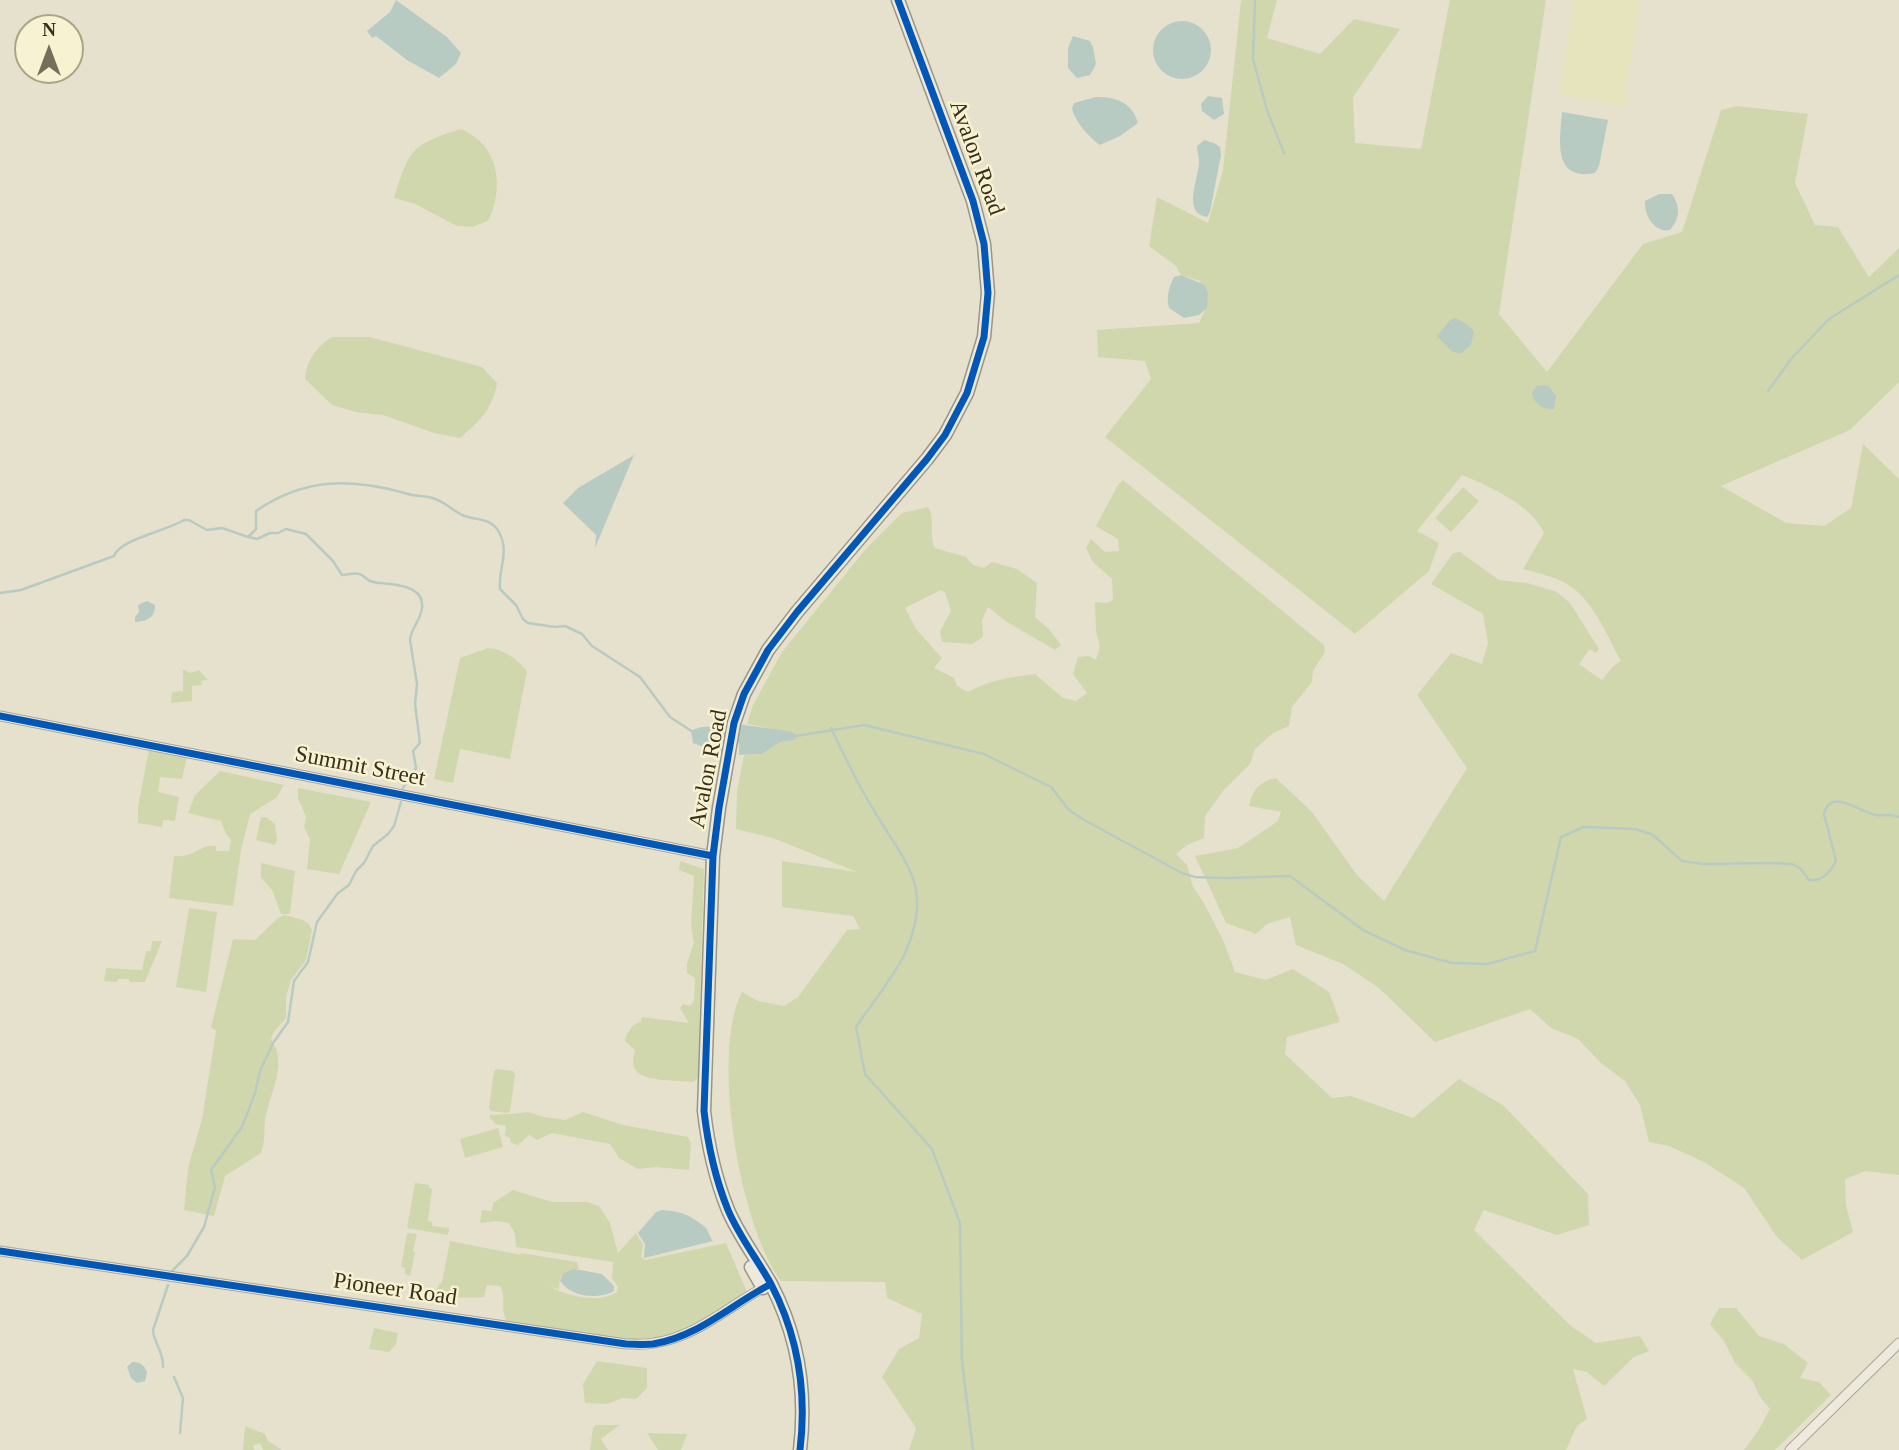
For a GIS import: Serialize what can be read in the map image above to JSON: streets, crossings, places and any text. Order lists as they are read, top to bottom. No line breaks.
{"streets":{"street":["Avalon Road","Summit Street","Pioneer Road"]},"crossings":[["Avalon Road","Summit Street"],["Avalon Road","Pioneer Road"]],"north":"top"}
